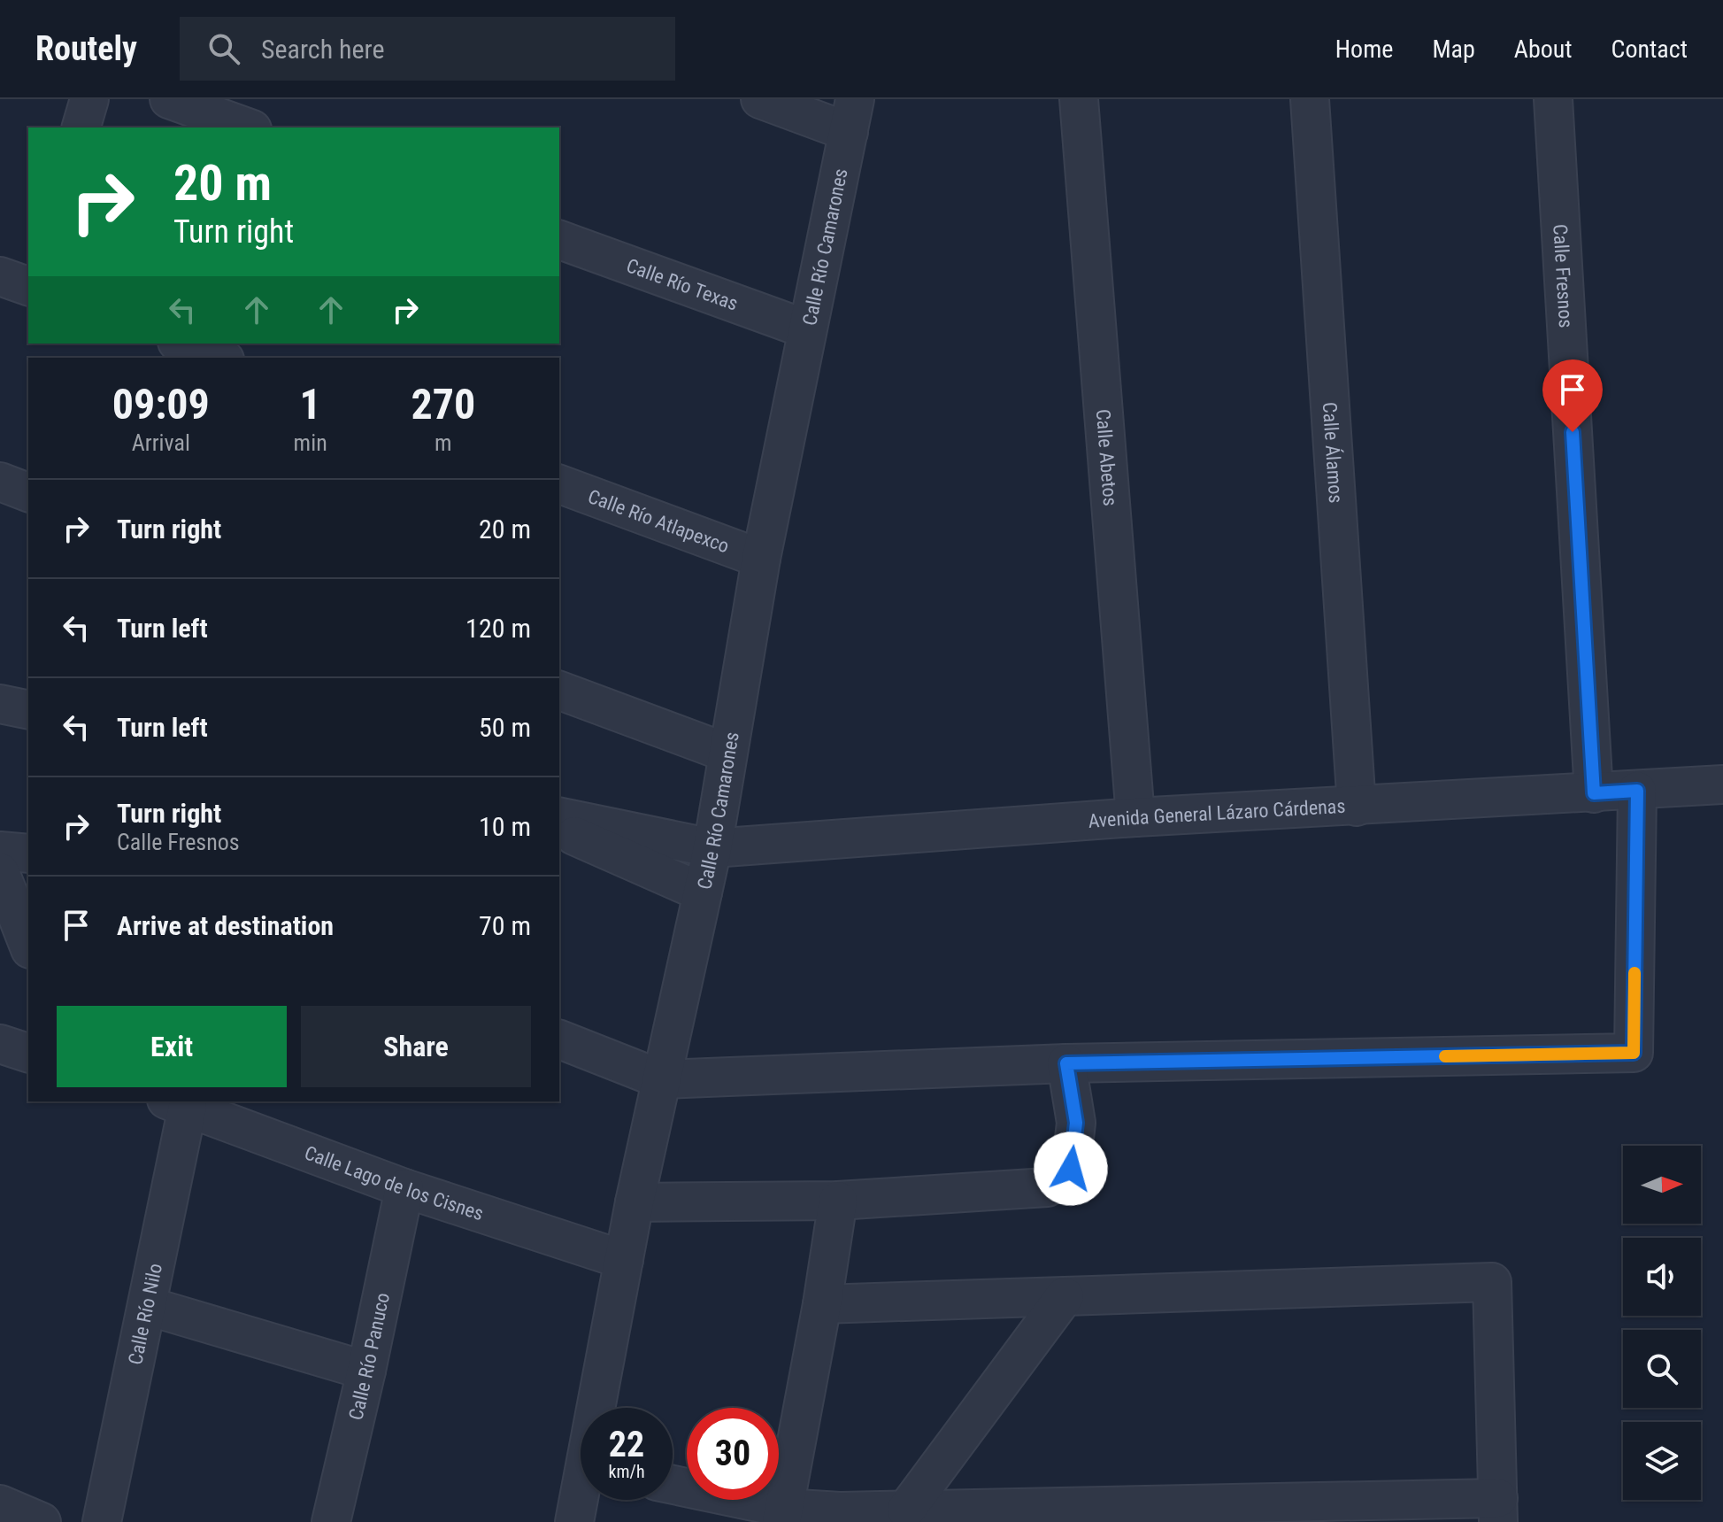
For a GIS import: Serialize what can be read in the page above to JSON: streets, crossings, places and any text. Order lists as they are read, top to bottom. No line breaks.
{"streets":{"street":["Calle Río Camarones","Calle Fresnos","Calle Río Texas","Calle Álamos","Calle Abetos","Calle Río Atlapexco","Avenida General Lázaro Cárdenas","Calle Lago de los Cisnes","Calle Río Nilo","Calle Río Panuco"]},"crossings":[["Calle Río Camarones","Calle Río Texas"],["Calle Río Camarones","Calle Río Atlapexco"],["Calle Río Camarones","Avenida General Lázaro Cárdenas"],["Calle Río Camarones","Calle Lago de los Cisnes"],["Calle Fresnos","Avenida General Lázaro Cárdenas"],["Calle Álamos","Avenida General Lázaro Cárdenas"],["Calle Abetos","Avenida General Lázaro Cárdenas"],["Calle Lago de los Cisnes","Calle Río Nilo"],["Calle Lago de los Cisnes","Calle Río Panuco"]],"north":"right","page":{"header":"Routely","search":"Search here","nav":["Home","Map","About","Contact"],"turn":["20 m","Turn right"],"eta":["09:09","Arrival","1","min","270","m"],"list":[{"name":"Turn right","value":"20 m"},{"name":"Turn left","value":"120 m"},{"name":"Turn left","value":"50 m"},{"name":"Turn right","note":"Calle Fresnos","value":"10 m"},{"name":"Arrive at destination","value":"70 m"}],"buttons":["Exit","Share"],"speed":"22 km/h","limit":"30"}}
